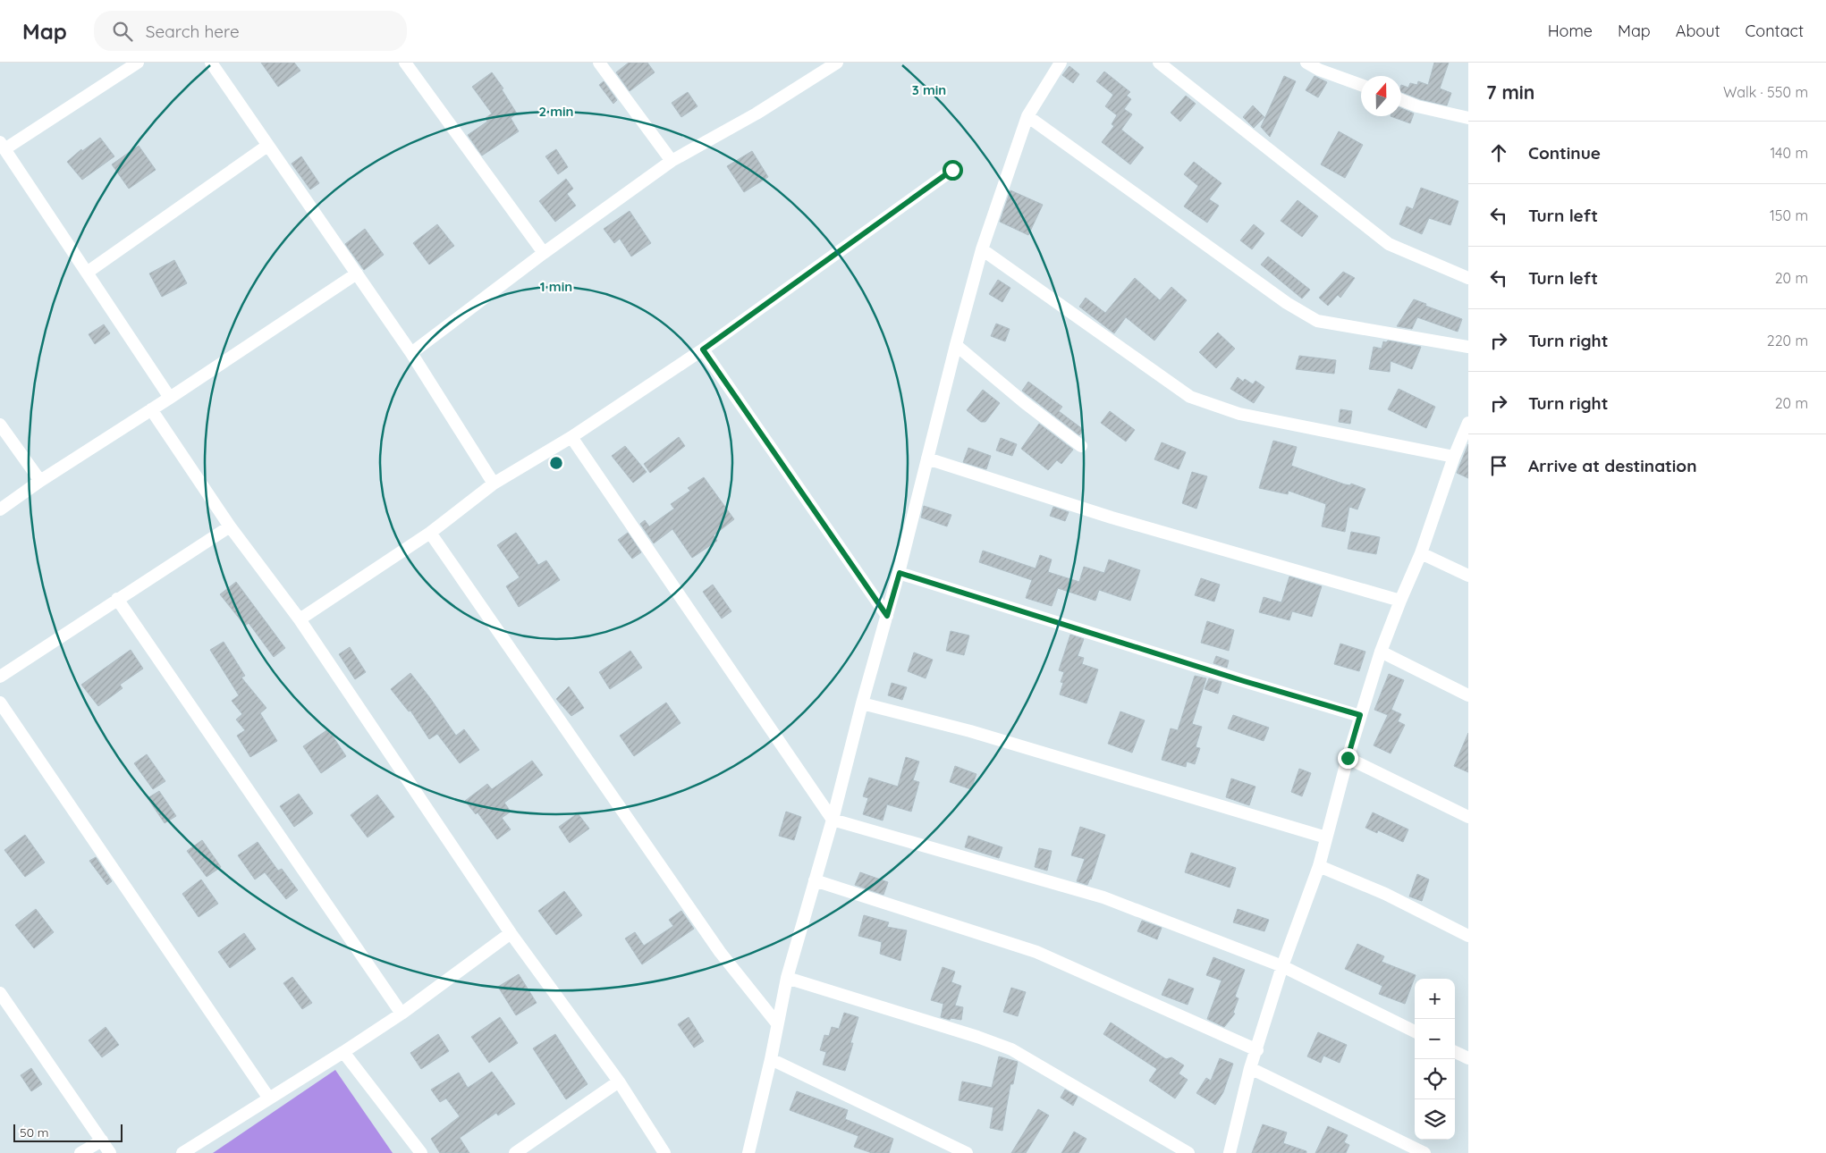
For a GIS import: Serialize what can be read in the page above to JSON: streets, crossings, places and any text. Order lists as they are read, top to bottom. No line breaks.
{"scale_bar":"50 m","north":"top","page":{"header":"Map","search":"Search here","nav":["Home","Map","About","Contact"],"heading":["7 min","Walk · 550 m"],"list":[["Continue","140 m"],["Turn left","150 m"],["Turn left","20 m"],["Turn right","220 m"],["Turn right","20 m"],"Arrive at destination"],"map_buttons":["+","−"],"scale":"50 m"},"rings":["3 min","2 min","1 min"]}
